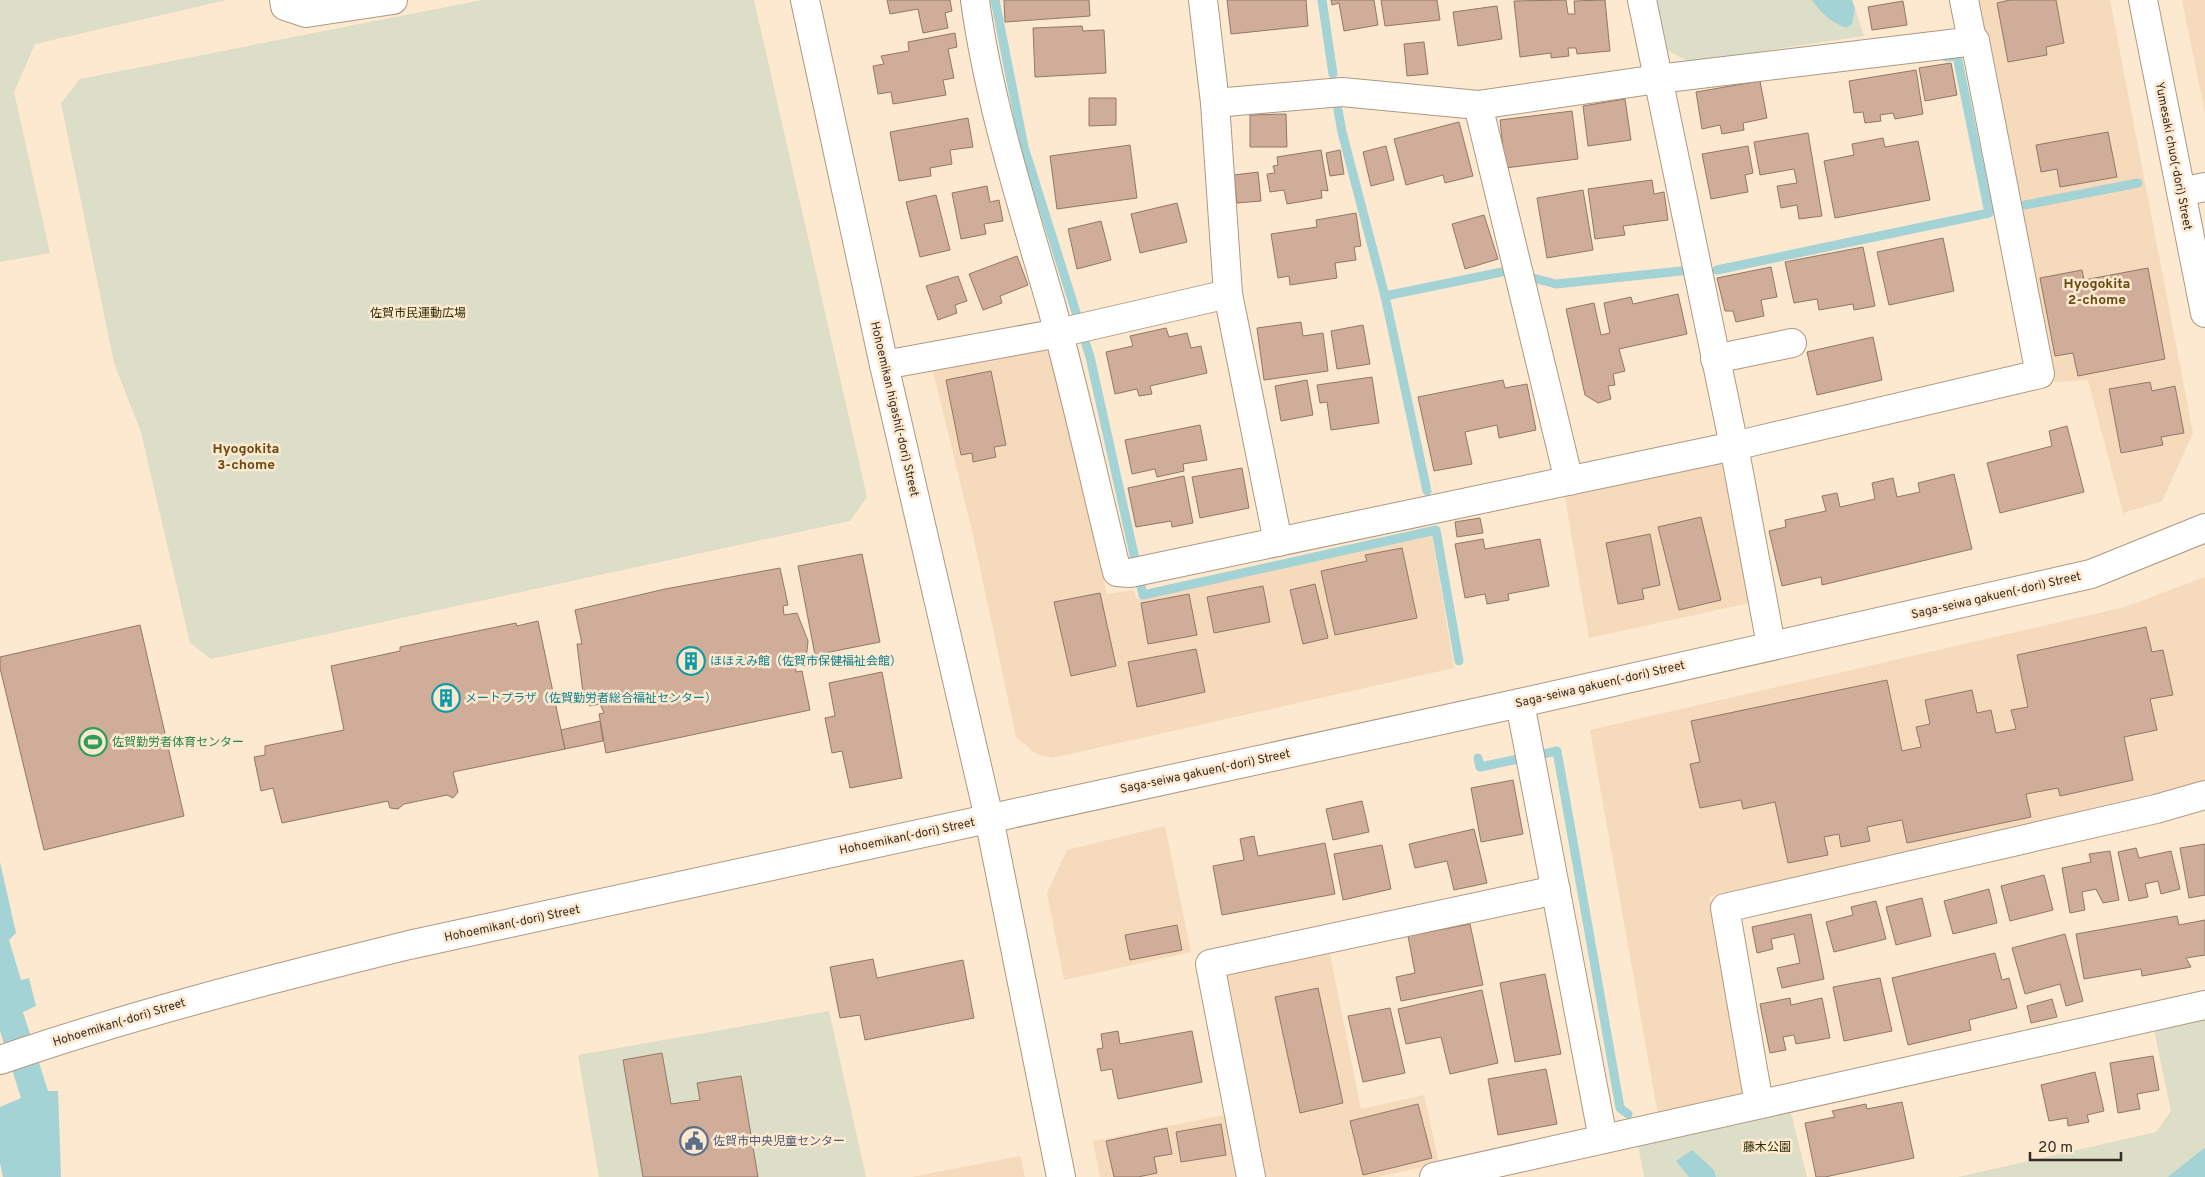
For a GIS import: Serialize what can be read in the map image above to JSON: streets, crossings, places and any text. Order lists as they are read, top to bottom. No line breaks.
{"streets":{"street":["Yumesaki chuo(-dori) Street","Hohoemikan higashi(-dori) Street","Saga-seiwa gakuen(-dori) Street","Hohoemikan(-dori) Street"]},"crossings":[["Hohoemikan higashi(-dori) Street","Saga-seiwa gakuen(-dori) Street"],["Hohoemikan higashi(-dori) Street","Hohoemikan(-dori) Street"],["Saga-seiwa gakuen(-dori) Street","Hohoemikan(-dori) Street"]],"districts":["Hyogokita 2-chome","Hyogokita 3-chome"],"parks":["佐賀市民運動広場","藤木公園"],"places":{"building":["ほほえみ館（佐賀市保健福祉会館）","メートプラザ（佐賀勤労者総合福祉センター）"],"sports":["佐賀勤労者体育センター"],"public building":["佐賀市中央児童センター"]},"scale_bar":"20 m"}
